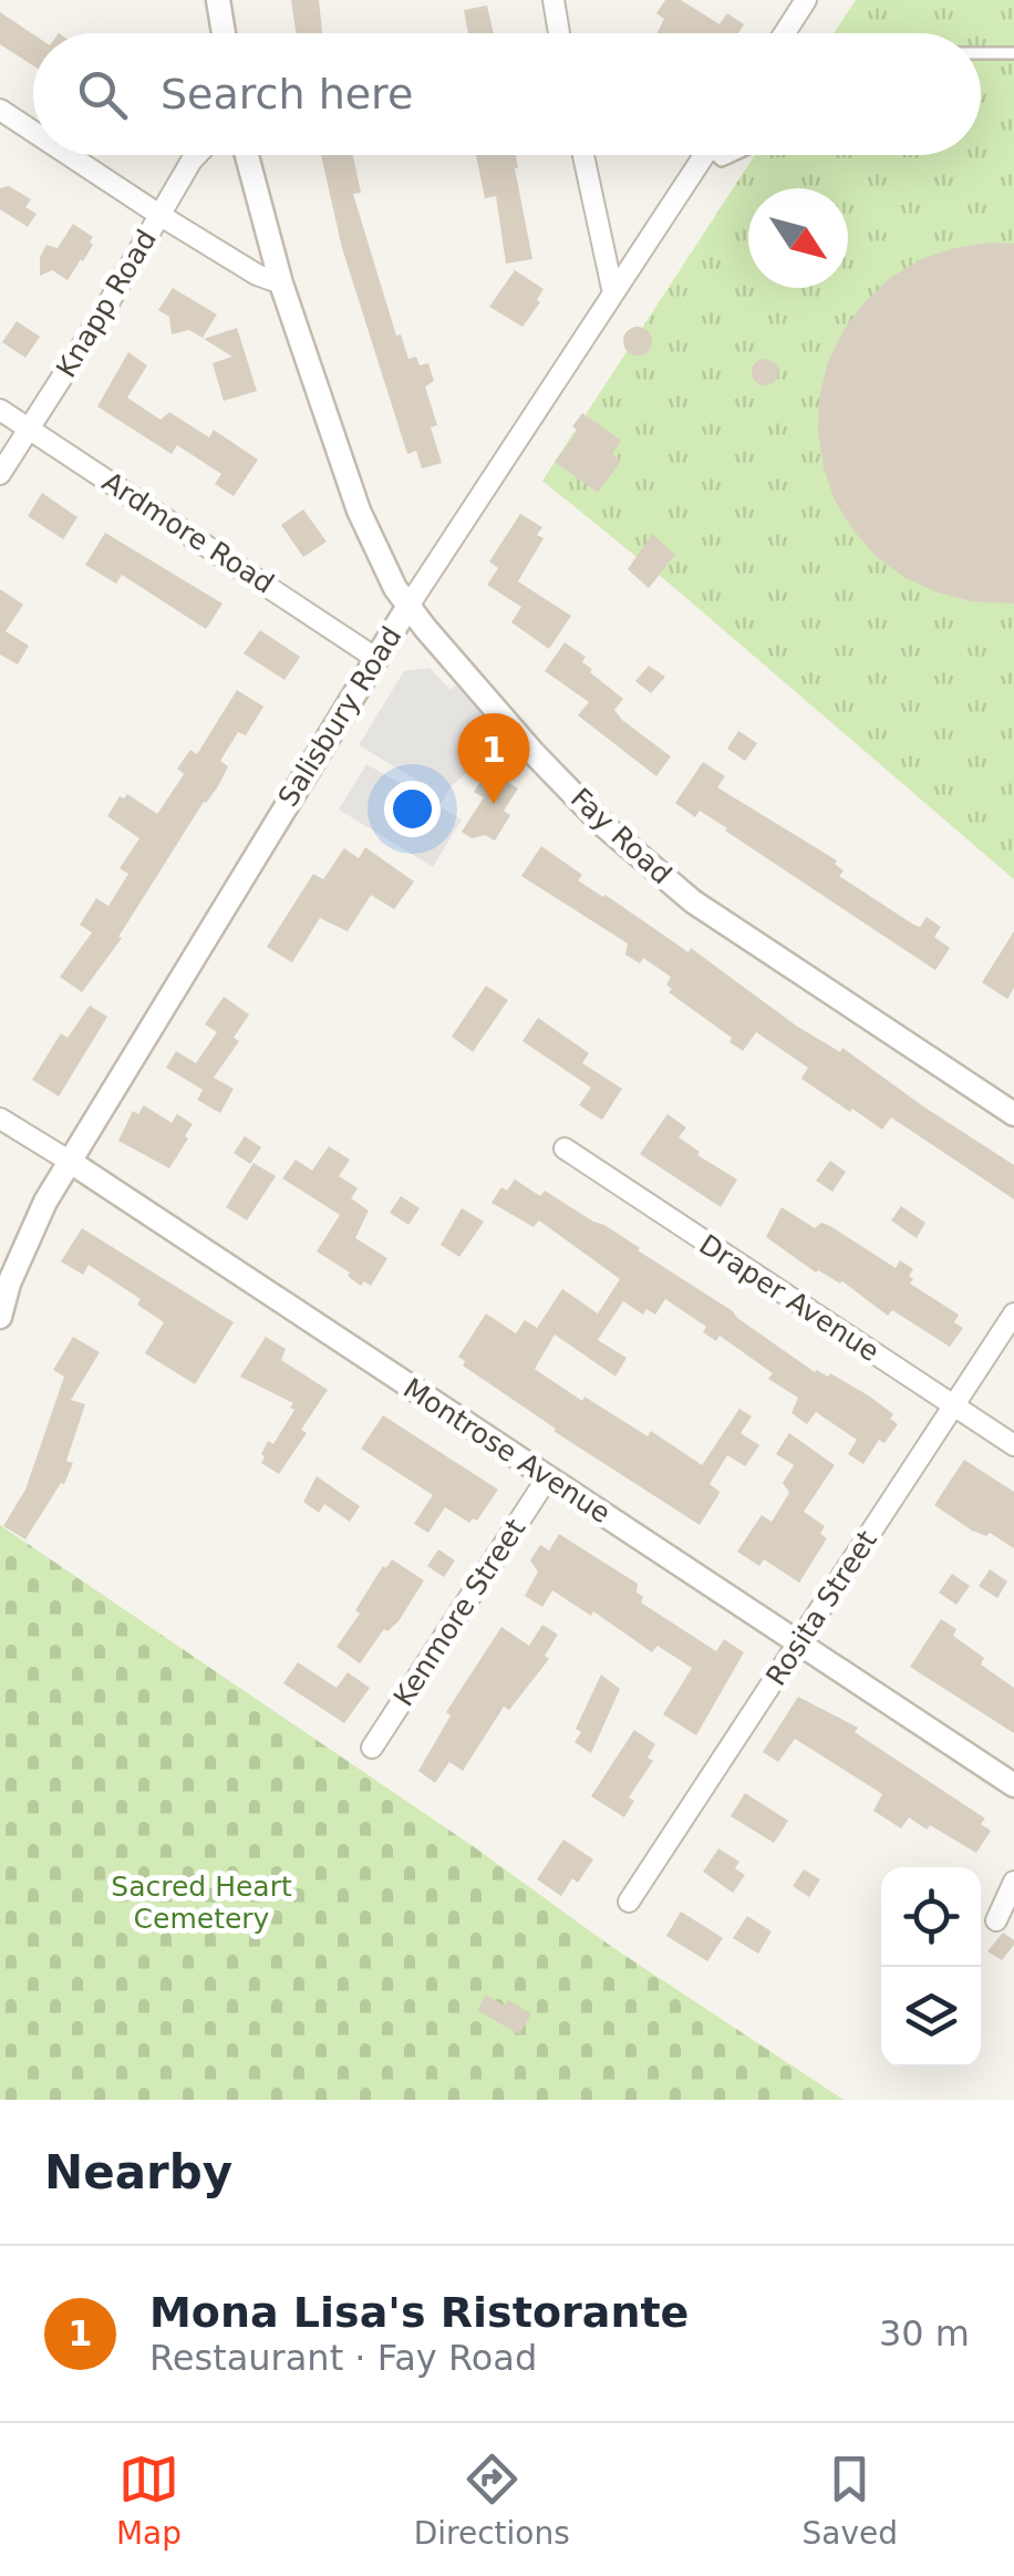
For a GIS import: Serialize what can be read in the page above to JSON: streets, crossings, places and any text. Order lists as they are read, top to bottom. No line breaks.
{"streets":{"street":["Knapp Road","Ardmore Road","Salisbury Road","Fay Road","Draper Avenue","Montrose Avenue","Rosita Street","Kenmore Street"]},"crossings":[["Knapp Road","Ardmore Road"],["Ardmore Road","Salisbury Road"],["Salisbury Road","Fay Road"],["Salisbury Road","Montrose Avenue"],["Draper Avenue","Rosita Street"],["Montrose Avenue","Rosita Street"],["Montrose Avenue","Kenmore Street"]],"parks":["Sacred Heart Cemetery"],"north":"bottom right","page":{"search":"Search here","pins":"1","heading":"Nearby","list":[{"mark":"1","name":"Mona Lisa's Ristorante","note":"Restaurant · Fay Road","value":"30 m"}],"nav":["Map","Directions","Saved"]}}
